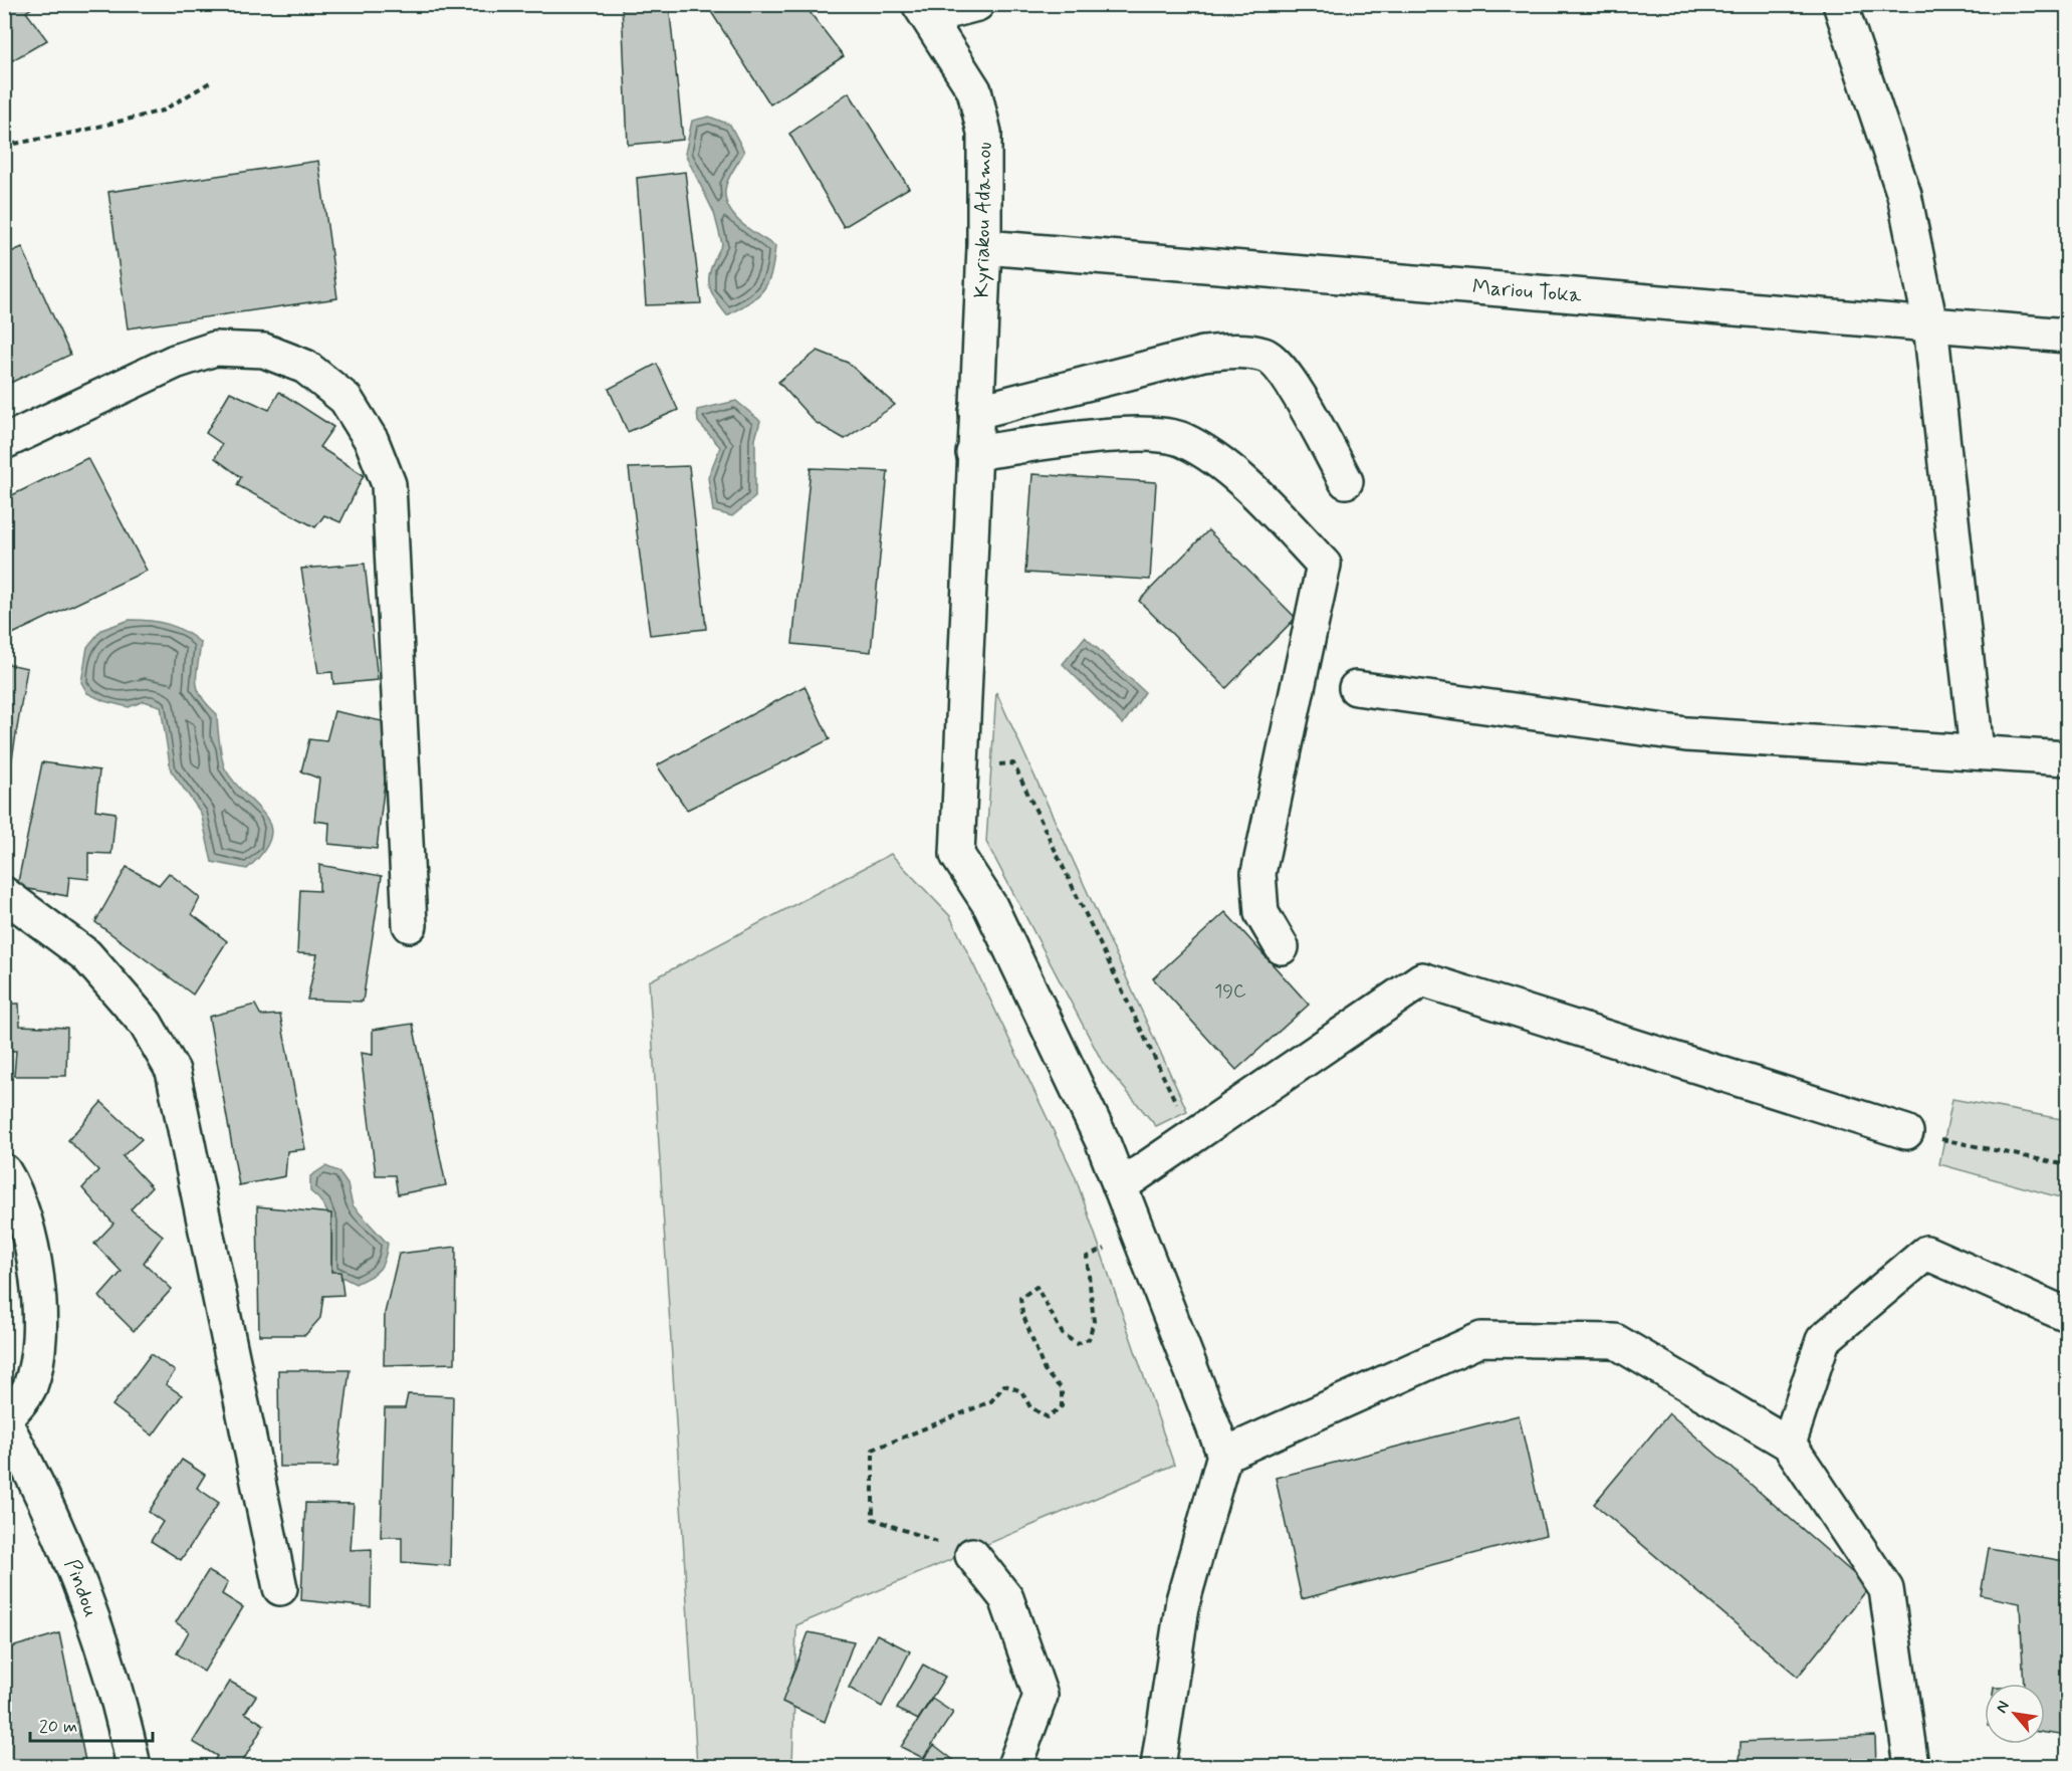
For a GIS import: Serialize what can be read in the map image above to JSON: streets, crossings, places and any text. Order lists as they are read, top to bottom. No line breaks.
{"streets":{"street":["Kyriakou Adamou","Mariou Toka","Pindou"]},"crossings":[["Kyriakou Adamou","Mariou Toka"]],"house_numbers":["19C"],"scale_bar":"20 m","north":"top left"}
